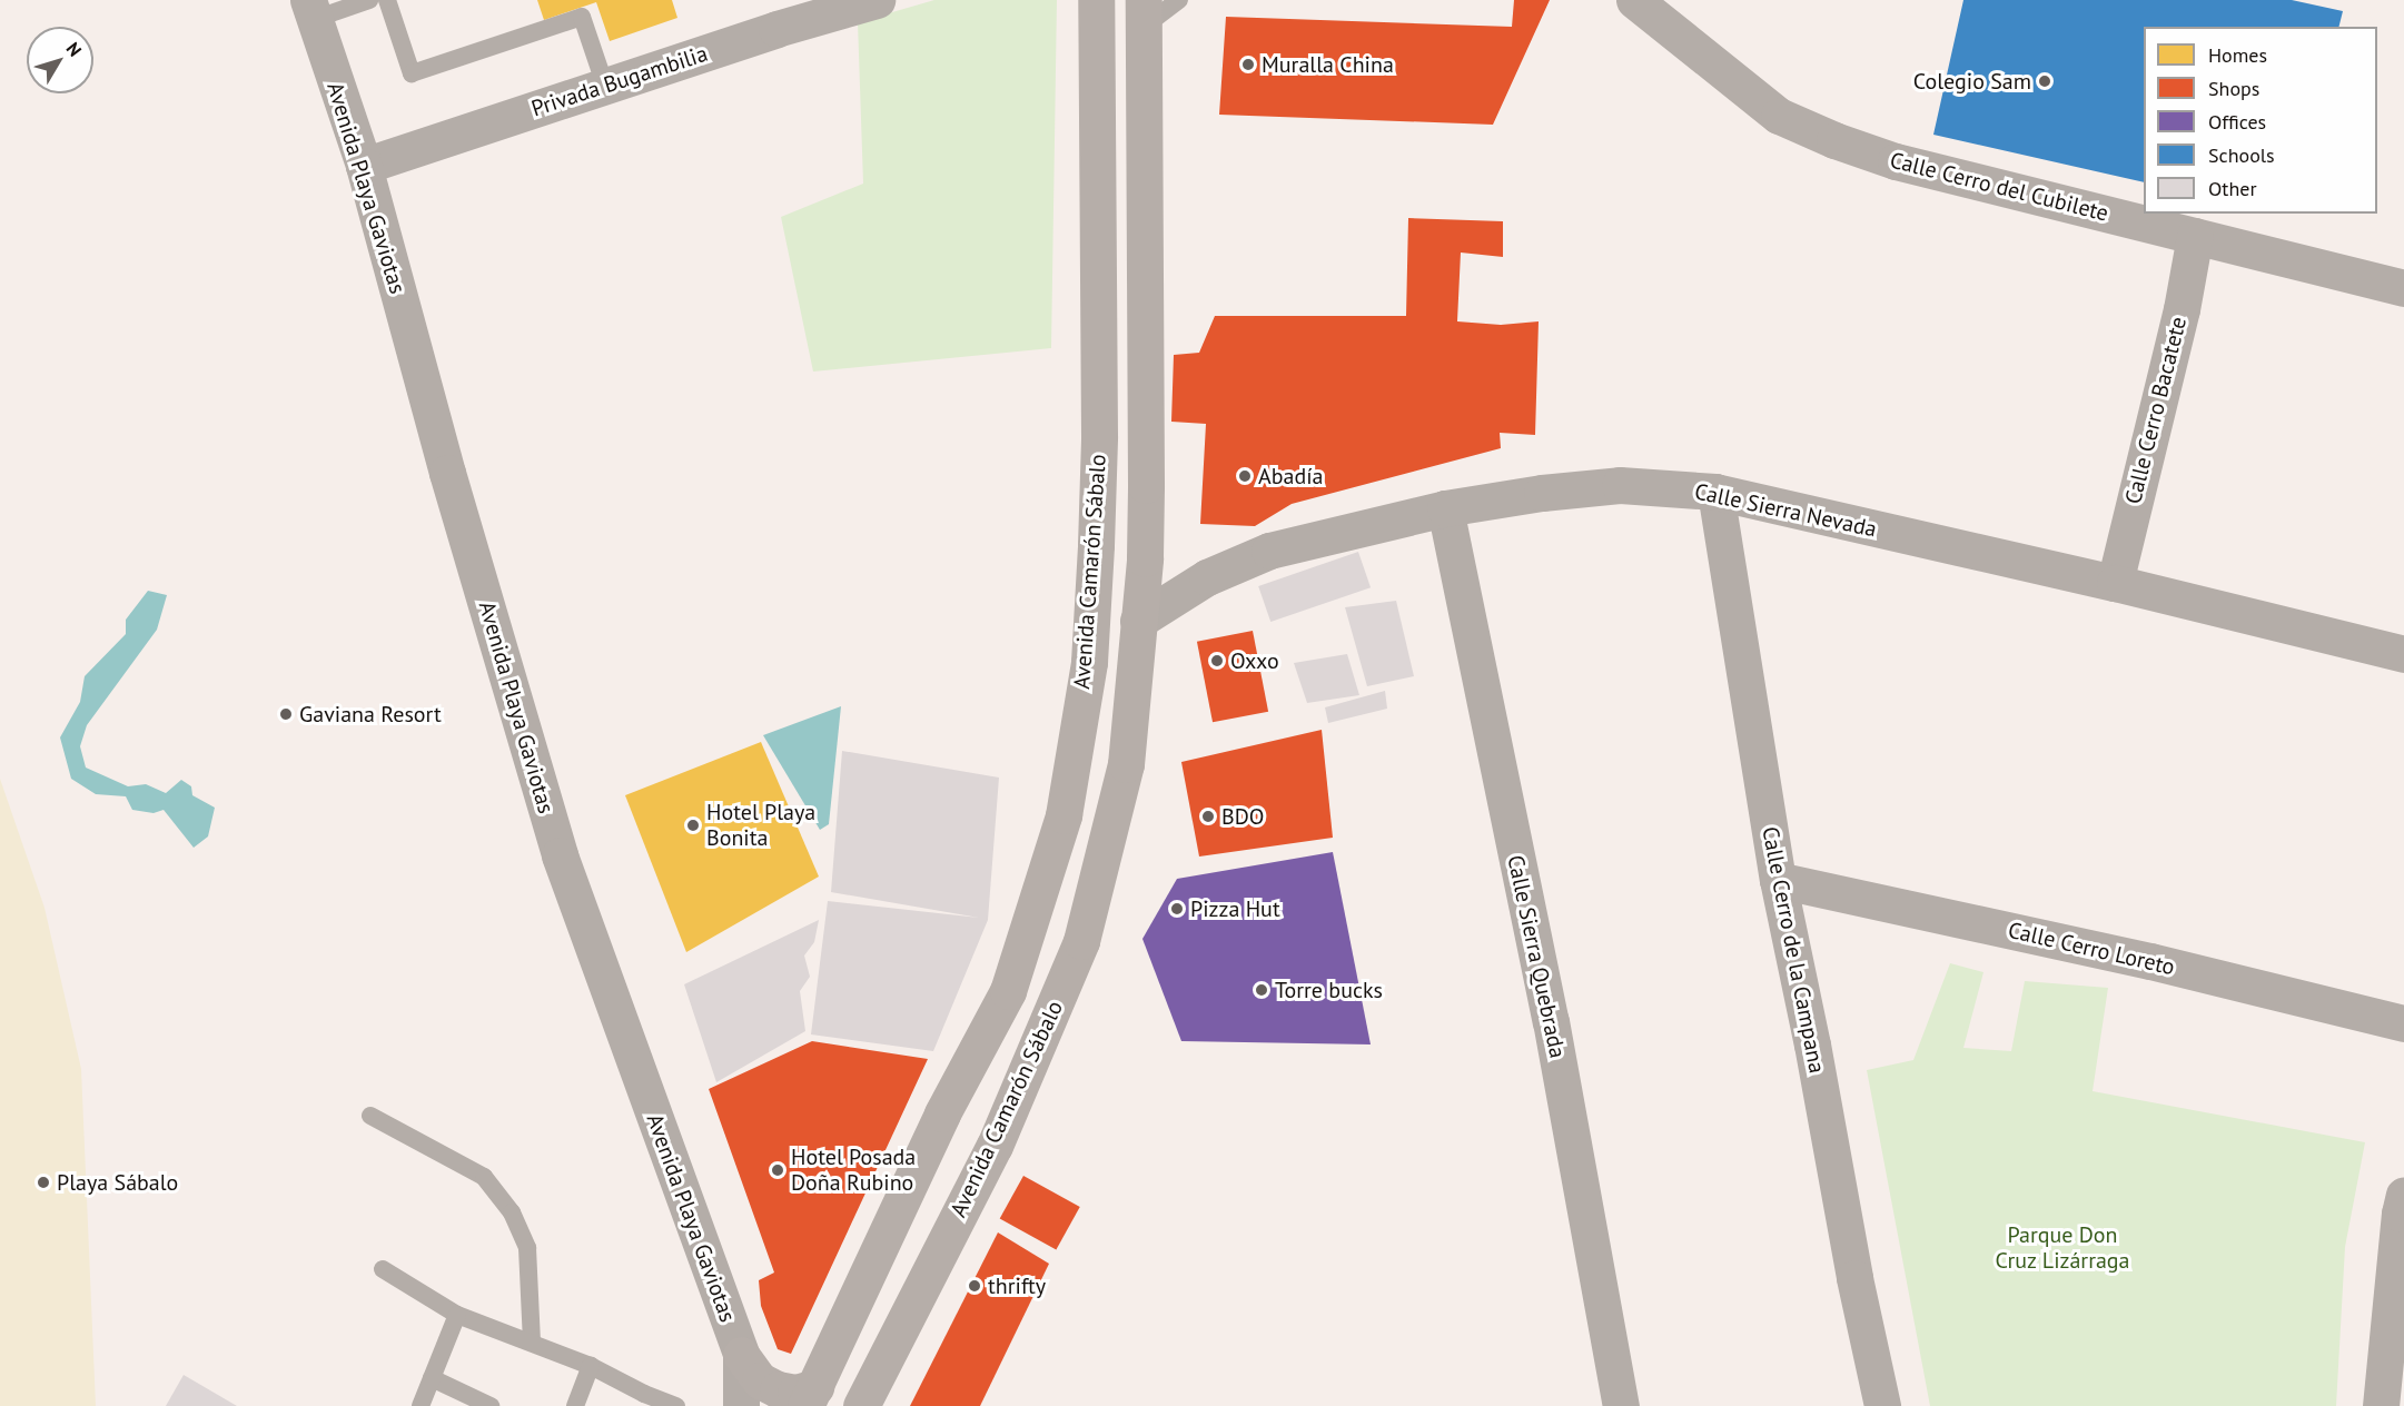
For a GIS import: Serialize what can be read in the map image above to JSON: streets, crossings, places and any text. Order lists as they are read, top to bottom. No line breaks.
{"streets":{"main road":["Avenida Camarón Sábalo"],"street":["Privada Bugambilia","Calle Cerro del Cubilete","Avenida Playa Gaviotas","Calle Cerro Bacatete","Calle Sierra Nevada","Calle Cerro Loreto","Calle Cerro de la Campana","Calle Sierra Quebrada"]},"crossings":[["Privada Bugambilia","Avenida Playa Gaviotas"],["Calle Cerro del Cubilete","Calle Cerro Bacatete"],["Calle Cerro Bacatete","Calle Sierra Nevada"],["Calle Sierra Nevada","Avenida Camarón Sábalo"],["Calle Sierra Nevada","Calle Cerro de la Campana"],["Calle Sierra Nevada","Calle Sierra Quebrada"],["Calle Cerro Loreto","Calle Cerro de la Campana"]],"parks":["Parque Don Cruz Lizárraga"],"places":["Muralla China","Colegio Sam","Abadía","Oxxo","Gaviana Resort","BDO","Hotel Playa Bonita","Pizza Hut","Torre bucks","Hotel Posada Doña Rubino","Playa Sábalo","thrifty"],"legend":["Homes","Shops","Offices","Schools","Other"],"north":"top right"}
